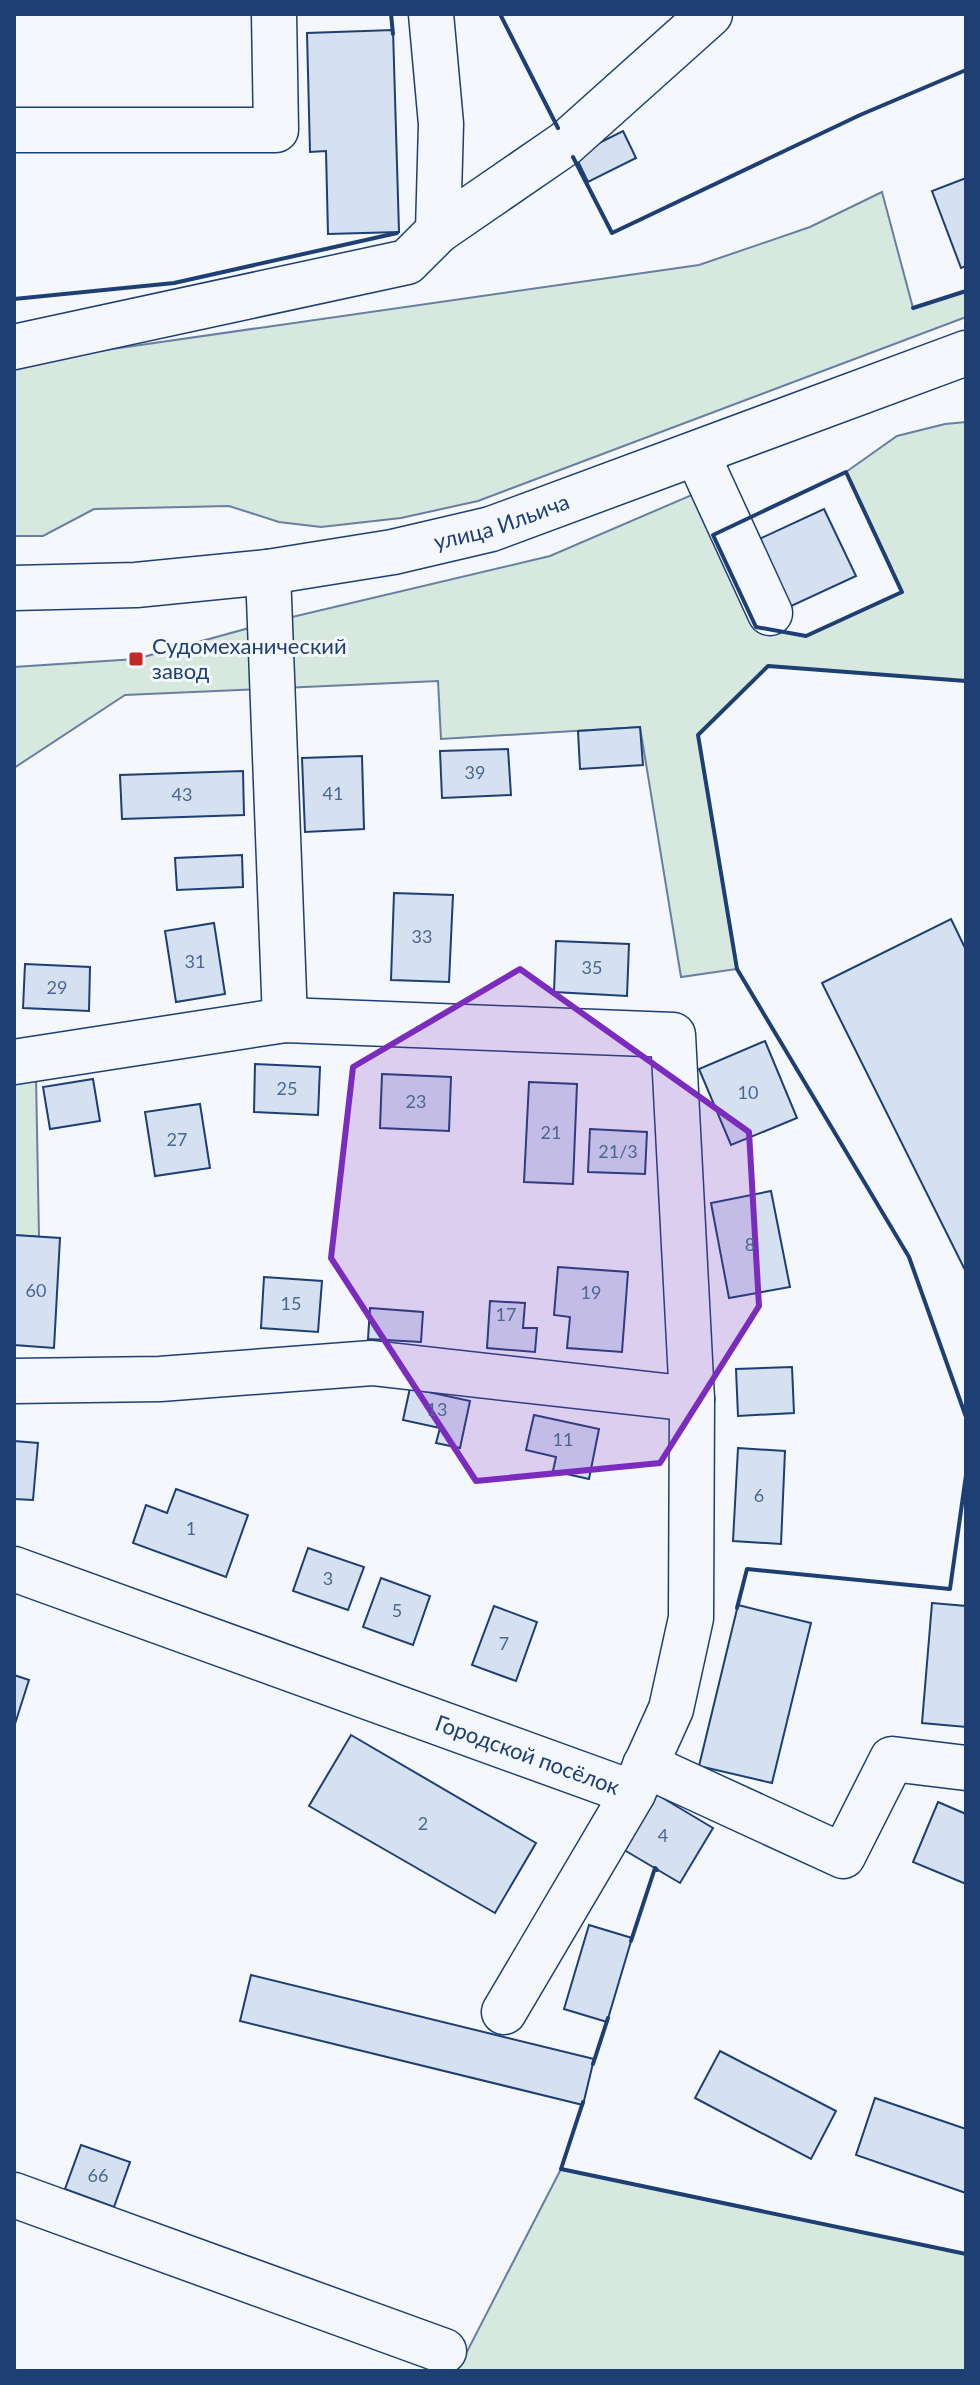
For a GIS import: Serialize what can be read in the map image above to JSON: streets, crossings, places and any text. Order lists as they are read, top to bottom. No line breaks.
{"streets":{"street":["улица Ильича","Городской посёлок"]},"places":{"transit":["Судомеханический завод"]},"house_numbers":["39","41","43","33","31","35","29","25","10","23","21","27","21/3","8","60","19","15","17","13","11","6","1","3","5","7","2","4","66"]}
